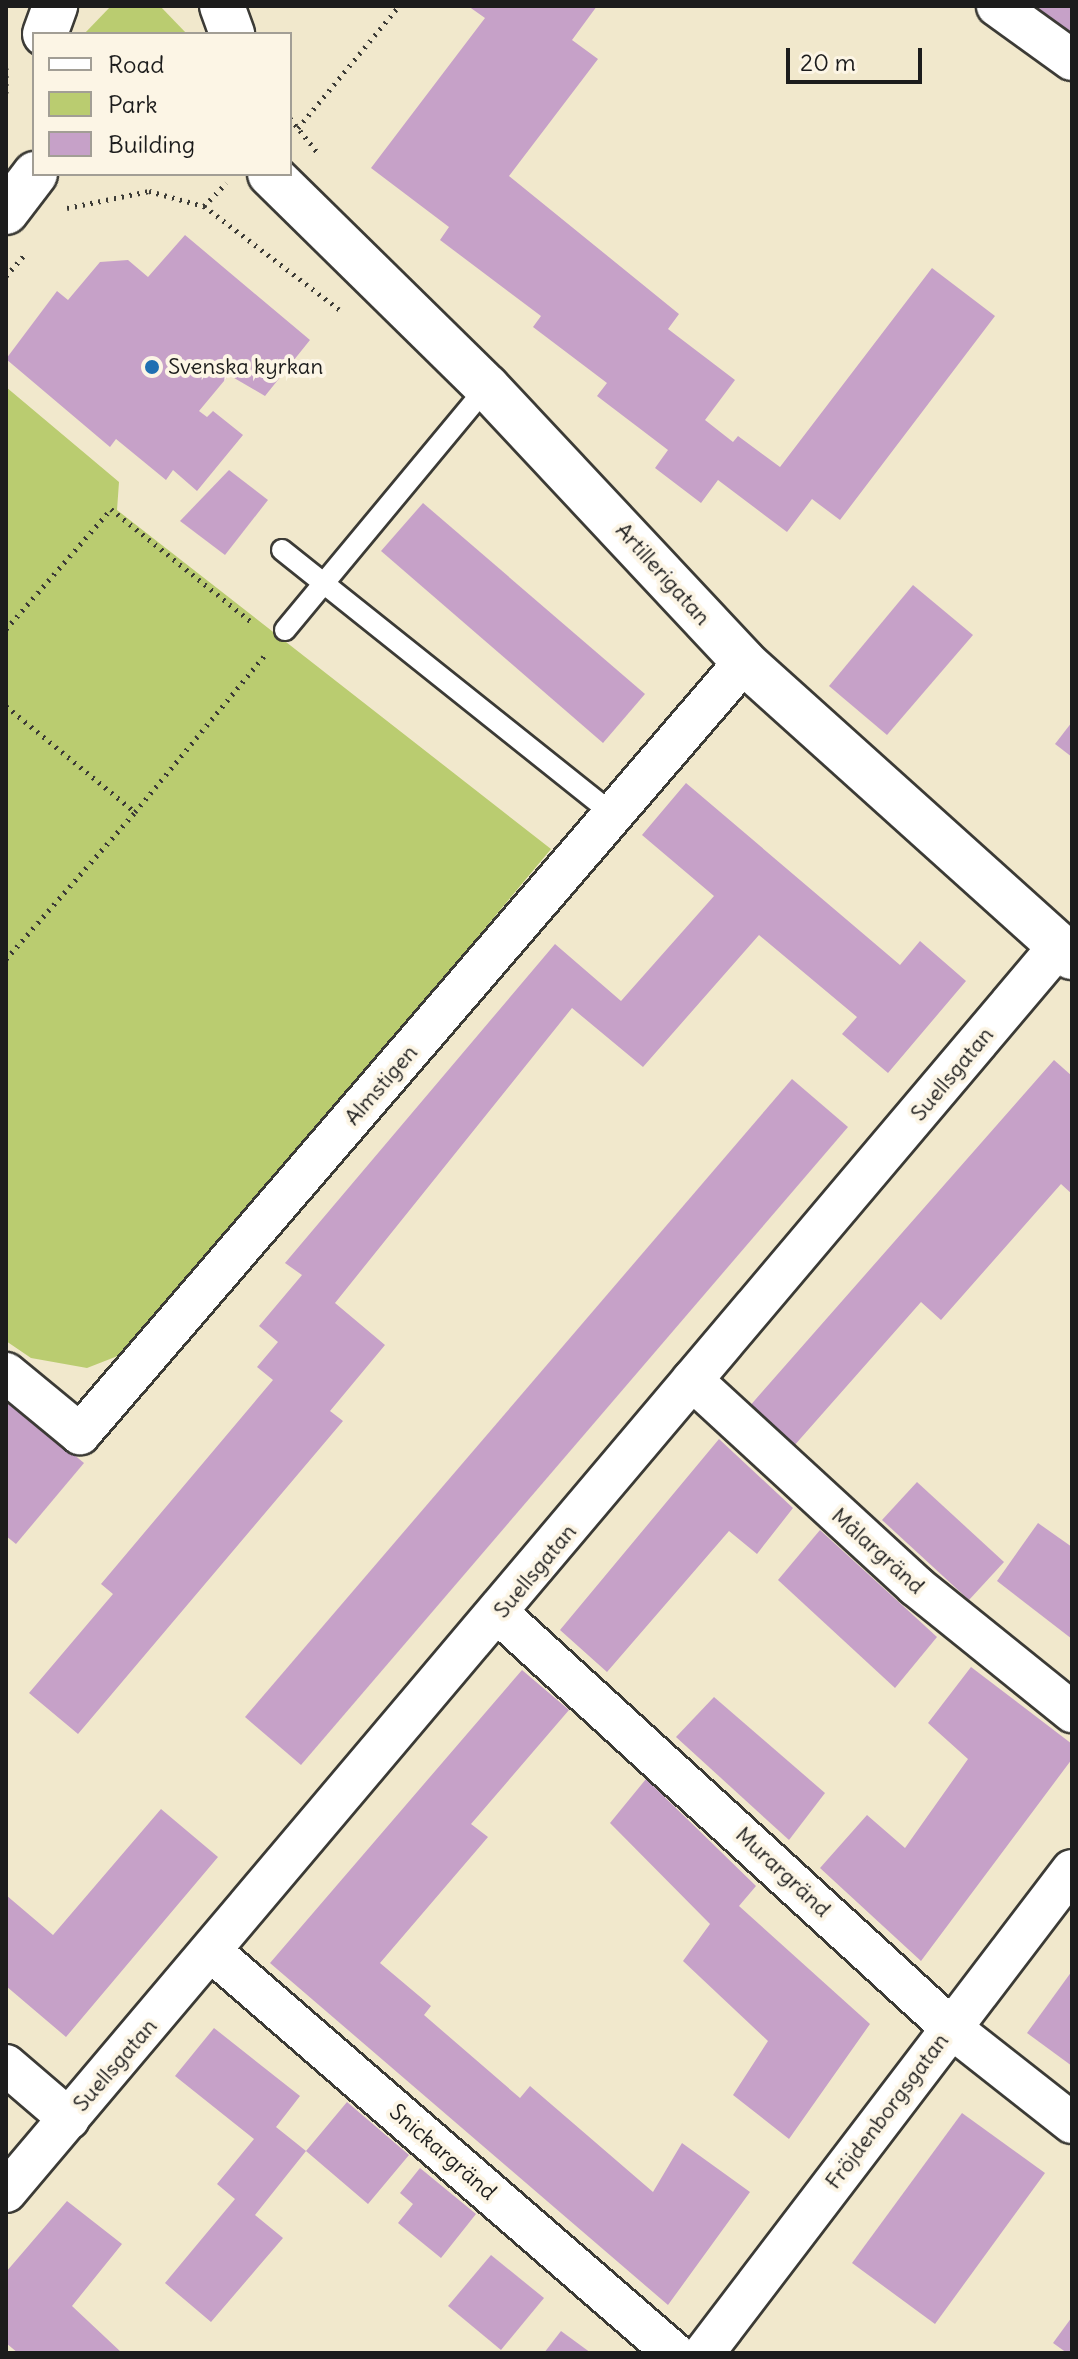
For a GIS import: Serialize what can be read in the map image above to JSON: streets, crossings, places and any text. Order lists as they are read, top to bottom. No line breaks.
{"streets":{"street":["Artillerigatan","Suellsgatan","Almstigen","Målargränd","Murargränd","Fröjdenborgsgatan","Snickargränd"]},"crossings":[["Artillerigatan","Suellsgatan"],["Artillerigatan","Almstigen"],["Suellsgatan","Målargränd"],["Suellsgatan","Murargränd"],["Suellsgatan","Snickargränd"],["Murargränd","Fröjdenborgsgatan"]],"places":["Svenska kyrkan"],"legend":["Road","Park","Building"],"scale_bar":"20 m"}
